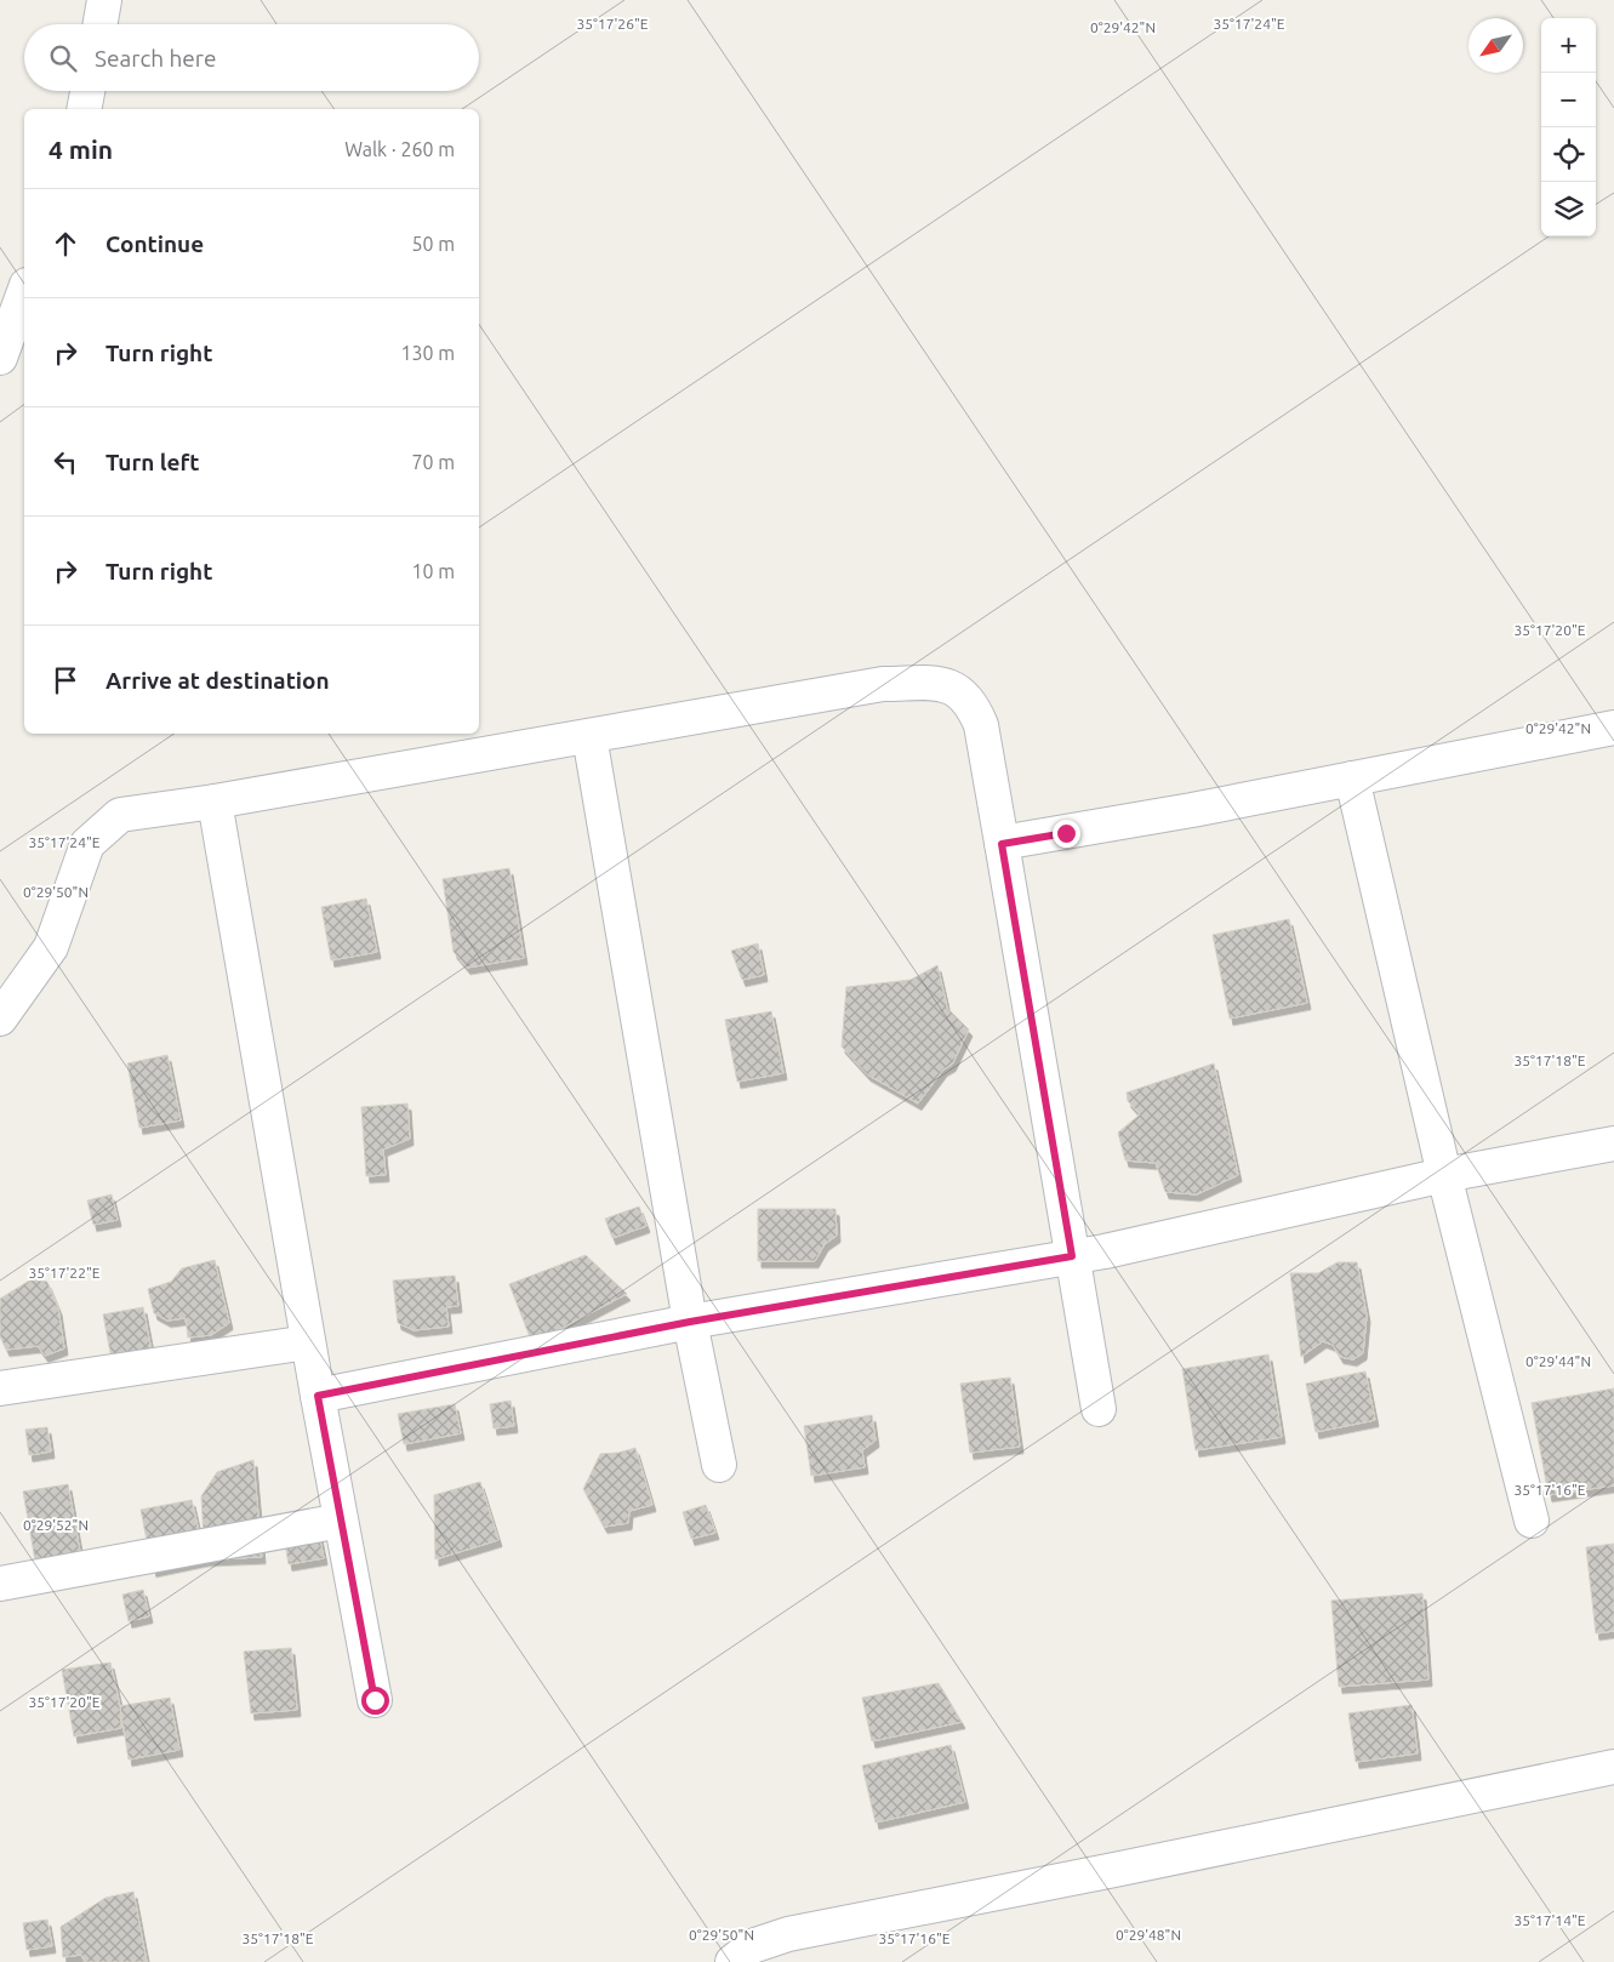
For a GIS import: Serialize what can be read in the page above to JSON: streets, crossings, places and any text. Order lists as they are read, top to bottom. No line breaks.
{"north":"bottom left","page":{"map_buttons":["+","−"],"search":"Search here","heading":["4 min","Walk · 260 m"],"list":[["Continue","50 m"],["Turn right","130 m"],["Turn left","70 m"],["Turn right","10 m"],"Arrive at destination"]},"coordinates":["35°17'26\"E","35°17'24\"E","0°29'42\"N","35°17'20\"E","0°29'50\"N","35°17'18\"E","35°17'22\"E","0°29'44\"N","35°17'16\"E","0°29'52\"N","35°17'14\"E","0°29'48\"N"]}
